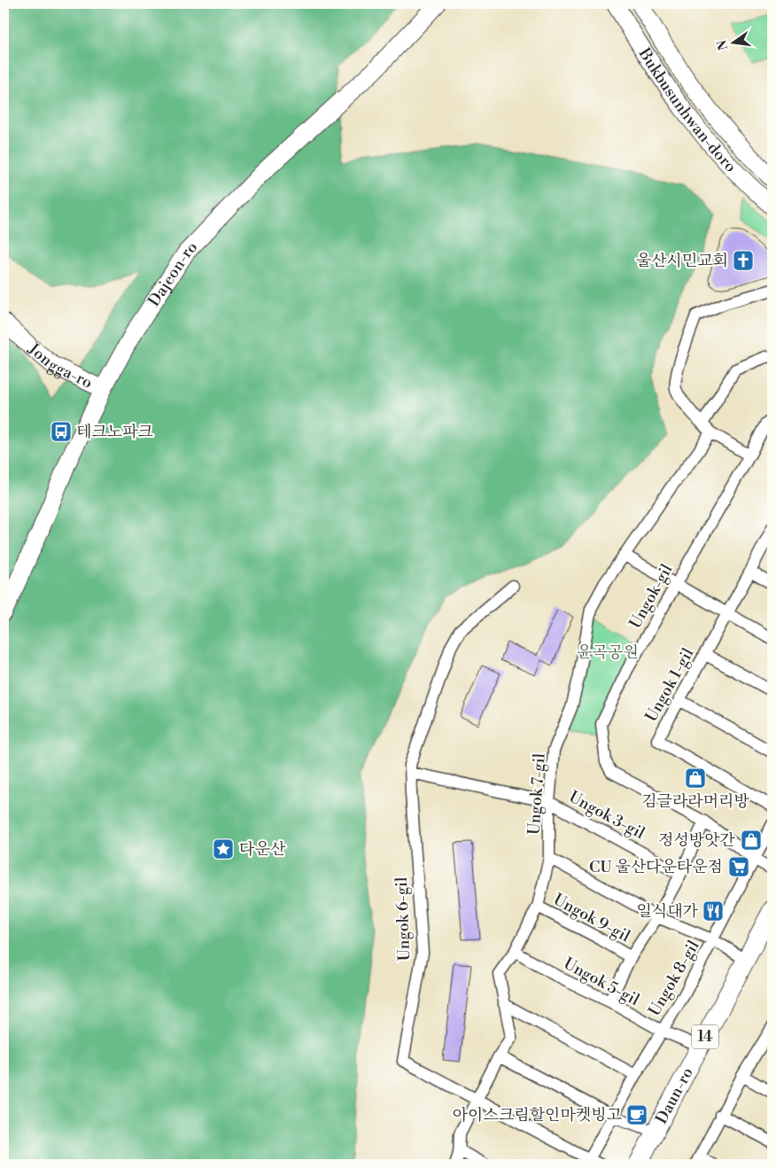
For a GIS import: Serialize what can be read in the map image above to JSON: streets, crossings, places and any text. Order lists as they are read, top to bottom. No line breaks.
{"streets":{"main road":["Bukbusunhwan-doro","Dajeon-ro","Jongga-ro","14","Daun-ro"],"street":["Ungok-gil","Ungok 1-gil","Ungok 7-gil","Ungok 3-gil","Ungok 9-gil","Ungok 6-gil","Ungok 8-gil","Ungok 5-gil"]},"crossings":[["Dajeon-ro","Jongga-ro"],["Ungok-gil","Ungok 9-gil"],["Ungok-gil","Ungok 8-gil"],["Ungok 7-gil","Ungok 3-gil"],["Ungok 7-gil","Ungok 9-gil"],["Ungok 7-gil","Ungok 6-gil"],["Ungok 7-gil","Ungok 5-gil"],["Ungok 3-gil","Ungok 9-gil"],["Ungok 3-gil","Ungok 6-gil"],["Ungok 9-gil","Ungok 5-gil"],["Ungok 6-gil","Ungok 8-gil"],["Ungok 8-gil","Ungok 5-gil"],["Ungok 5-gil","Daun-ro"]],"parks":["윤곡공원"],"places":{"church":["울산시민교회"],"bus stop":["테크노파크"],"shop":["김글라라머리방","정성방앗간"],"place":["다운산"],"supermarket":["CU 울산다운타운점"],"restaurant":["일식대가"],"cafe":["아이스크림할인마켓빙고"]},"north":"left"}
